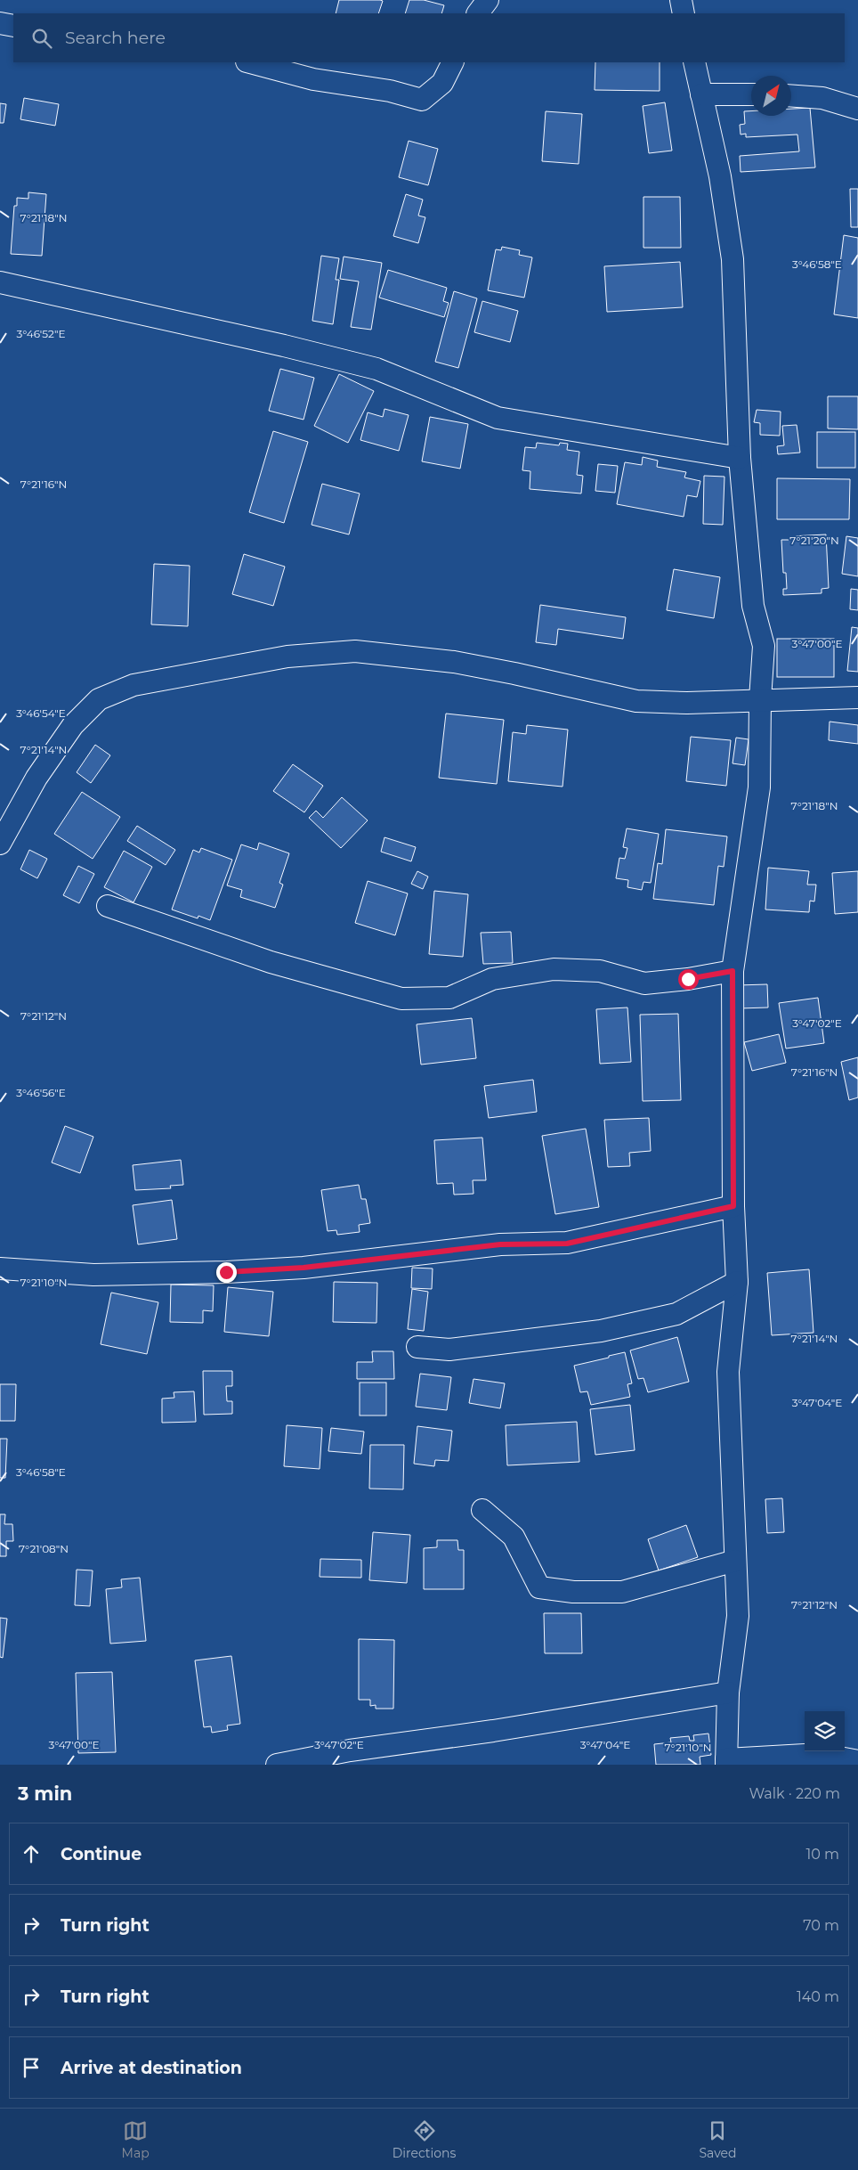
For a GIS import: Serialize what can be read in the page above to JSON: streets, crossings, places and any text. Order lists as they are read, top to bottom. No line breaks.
{"north":"top right","page":{"search":"Search here","heading":["3 min","Walk · 220 m"],"list":[["Continue","10 m"],["Turn right","70 m"],["Turn right","140 m"],"Arrive at destination"],"nav":["Map","Directions","Saved"]},"coordinates":["7°21'18\"N","3°46'58\"E","3°46'52\"E","7°21'16\"N","7°21'20\"N","3°47'00\"E","3°46'54\"E","7°21'14\"N","7°21'12\"N","3°47'02\"E","3°46'56\"E","7°21'10\"N","3°47'04\"E","7°21'08\"N"]}
